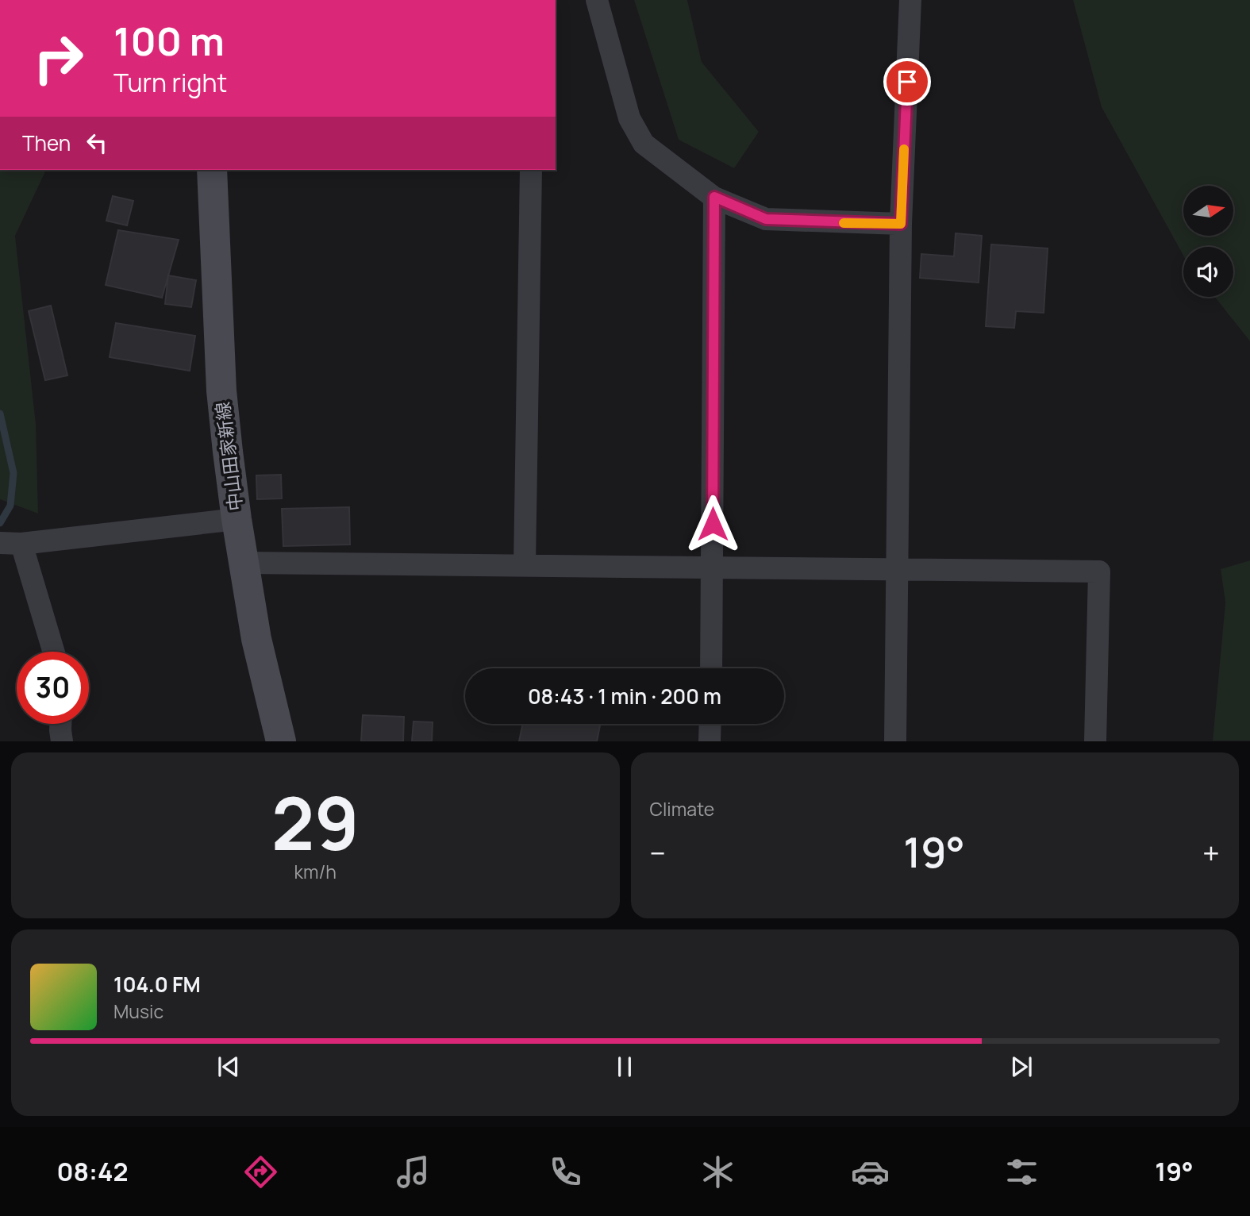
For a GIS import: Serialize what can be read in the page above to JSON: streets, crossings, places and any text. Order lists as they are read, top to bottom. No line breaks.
{"streets":{"main road":["中山田家新線"]},"north":"right","page":{"turn":["100 m","Turn right"],"then":"Then","limit":"30","trip":"08:43 · 1 min · 200 m","tile":[["29","km/h"],"Climate"],"heat":["−","19°","+"],"song":["104.0 FM","Music"],"tabs":["08:42","19°"]}}
